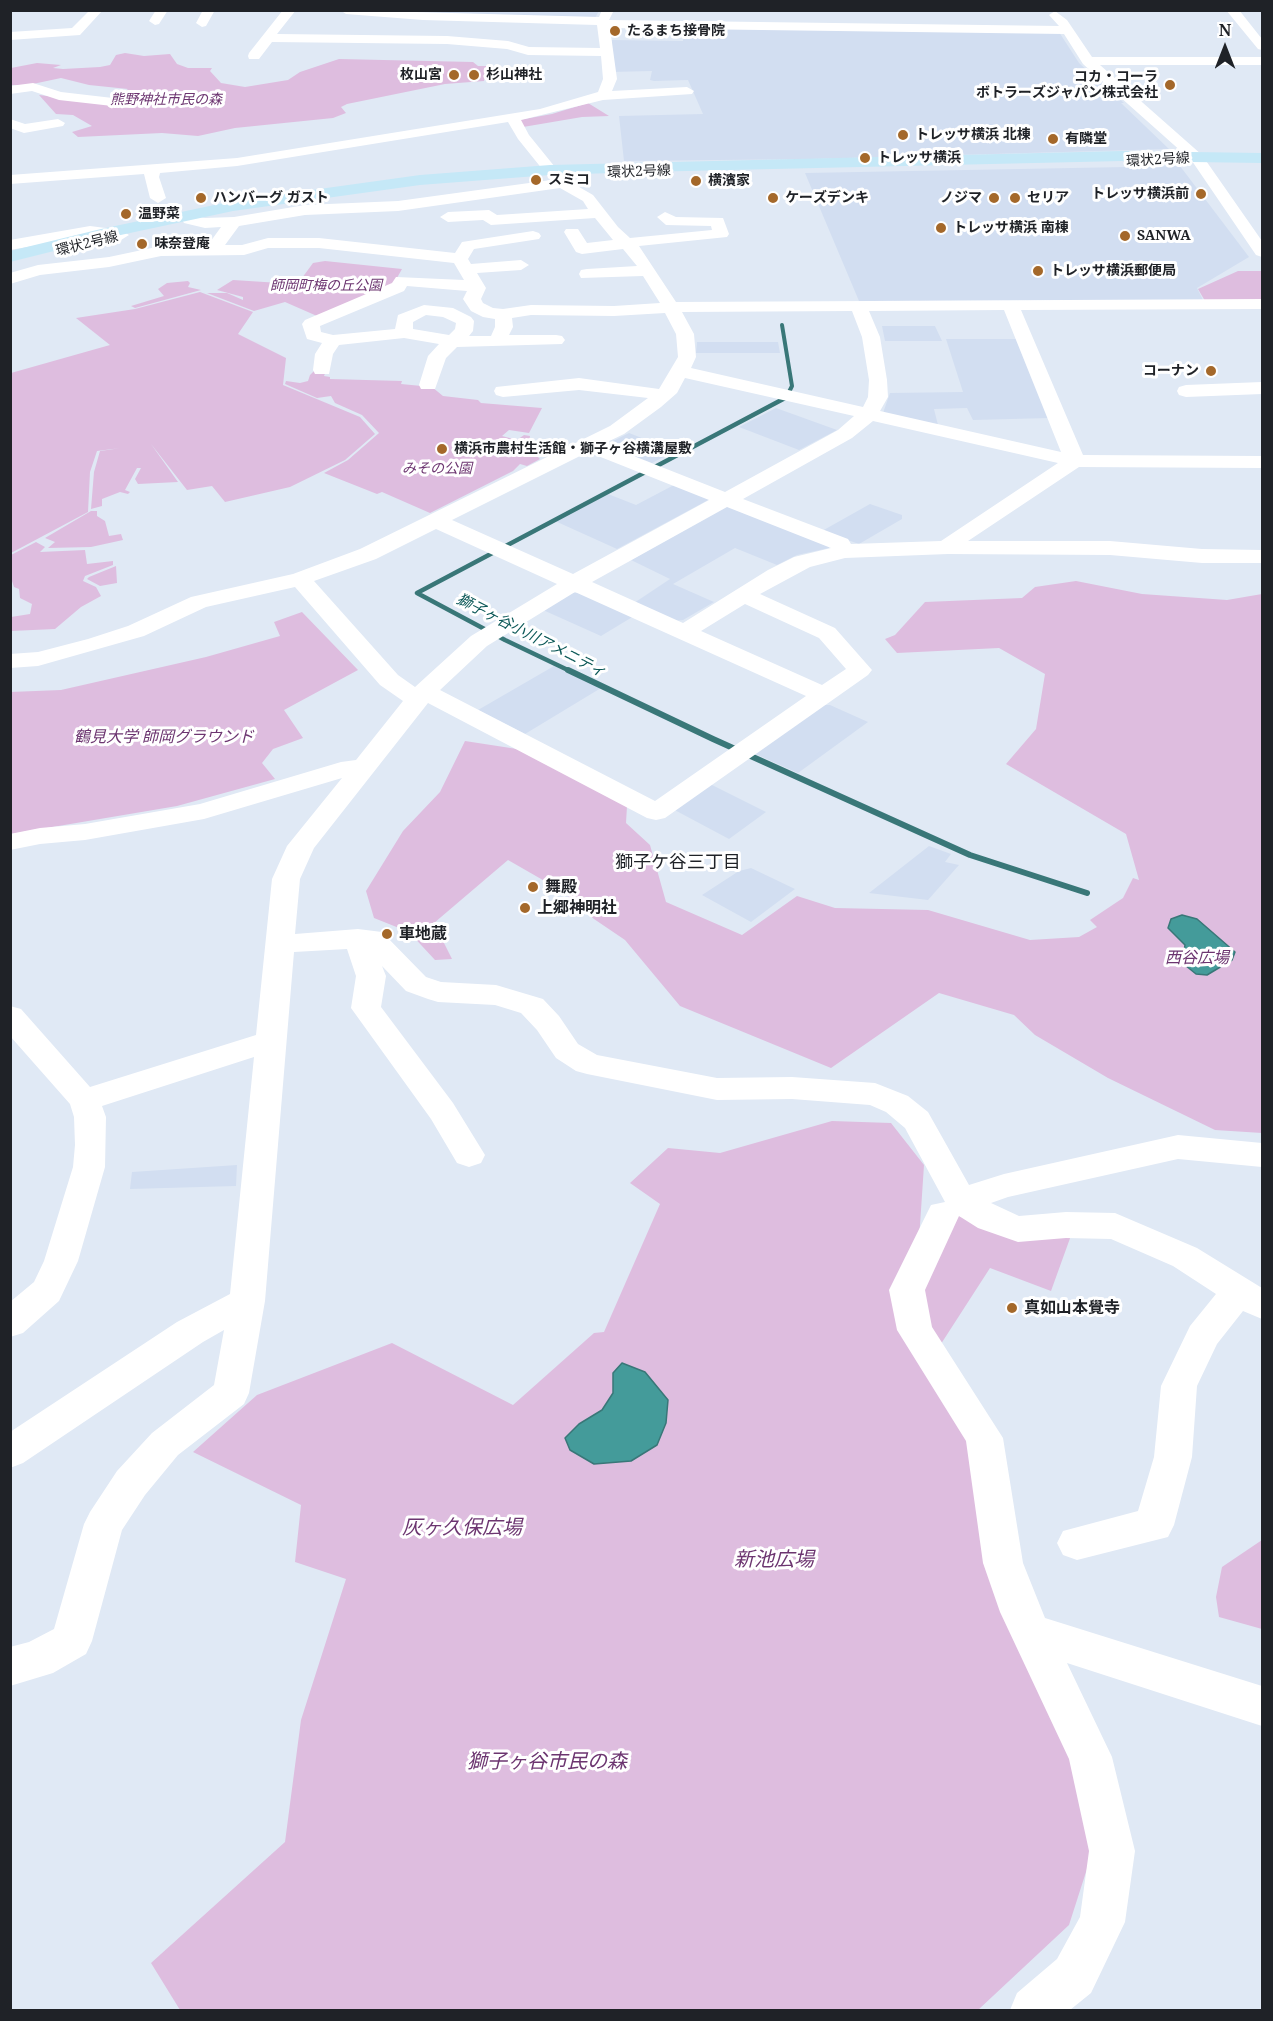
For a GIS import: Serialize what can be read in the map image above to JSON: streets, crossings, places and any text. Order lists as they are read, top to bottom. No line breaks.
{"streets":{"main road":["環状2号線"]},"districts":["獅子ケ谷三丁目"],"water":["獅子ヶ谷小川アメニティ"],"parks":["熊野神社市民の森","師岡町梅の丘公園","みその公園","鶴見大学 師岡グラウンド","西谷広場","灰ヶ久保広場","新池広場","獅子ヶ谷市民の森"],"places":["たるまち接骨院","枚山宮","杉山神社","コカ・コーラ ボトラーズジャパン株式会社","トレッサ横浜 北棟","有隣堂","トレッサ横浜","スミコ","横濱家","トレッサ横浜前","ハンバーグ ガスト","ケーズデンキ","ノジマ","セリア","温野菜","トレッサ横浜 南棟","SANWA","味奈登庵","トレッサ横浜郵便局","コーナン","横浜市農村生活館・獅子ヶ谷横溝屋敷","舞殿","上郷神明社","車地蔵","真如山本覺寺"],"north":"top"}
